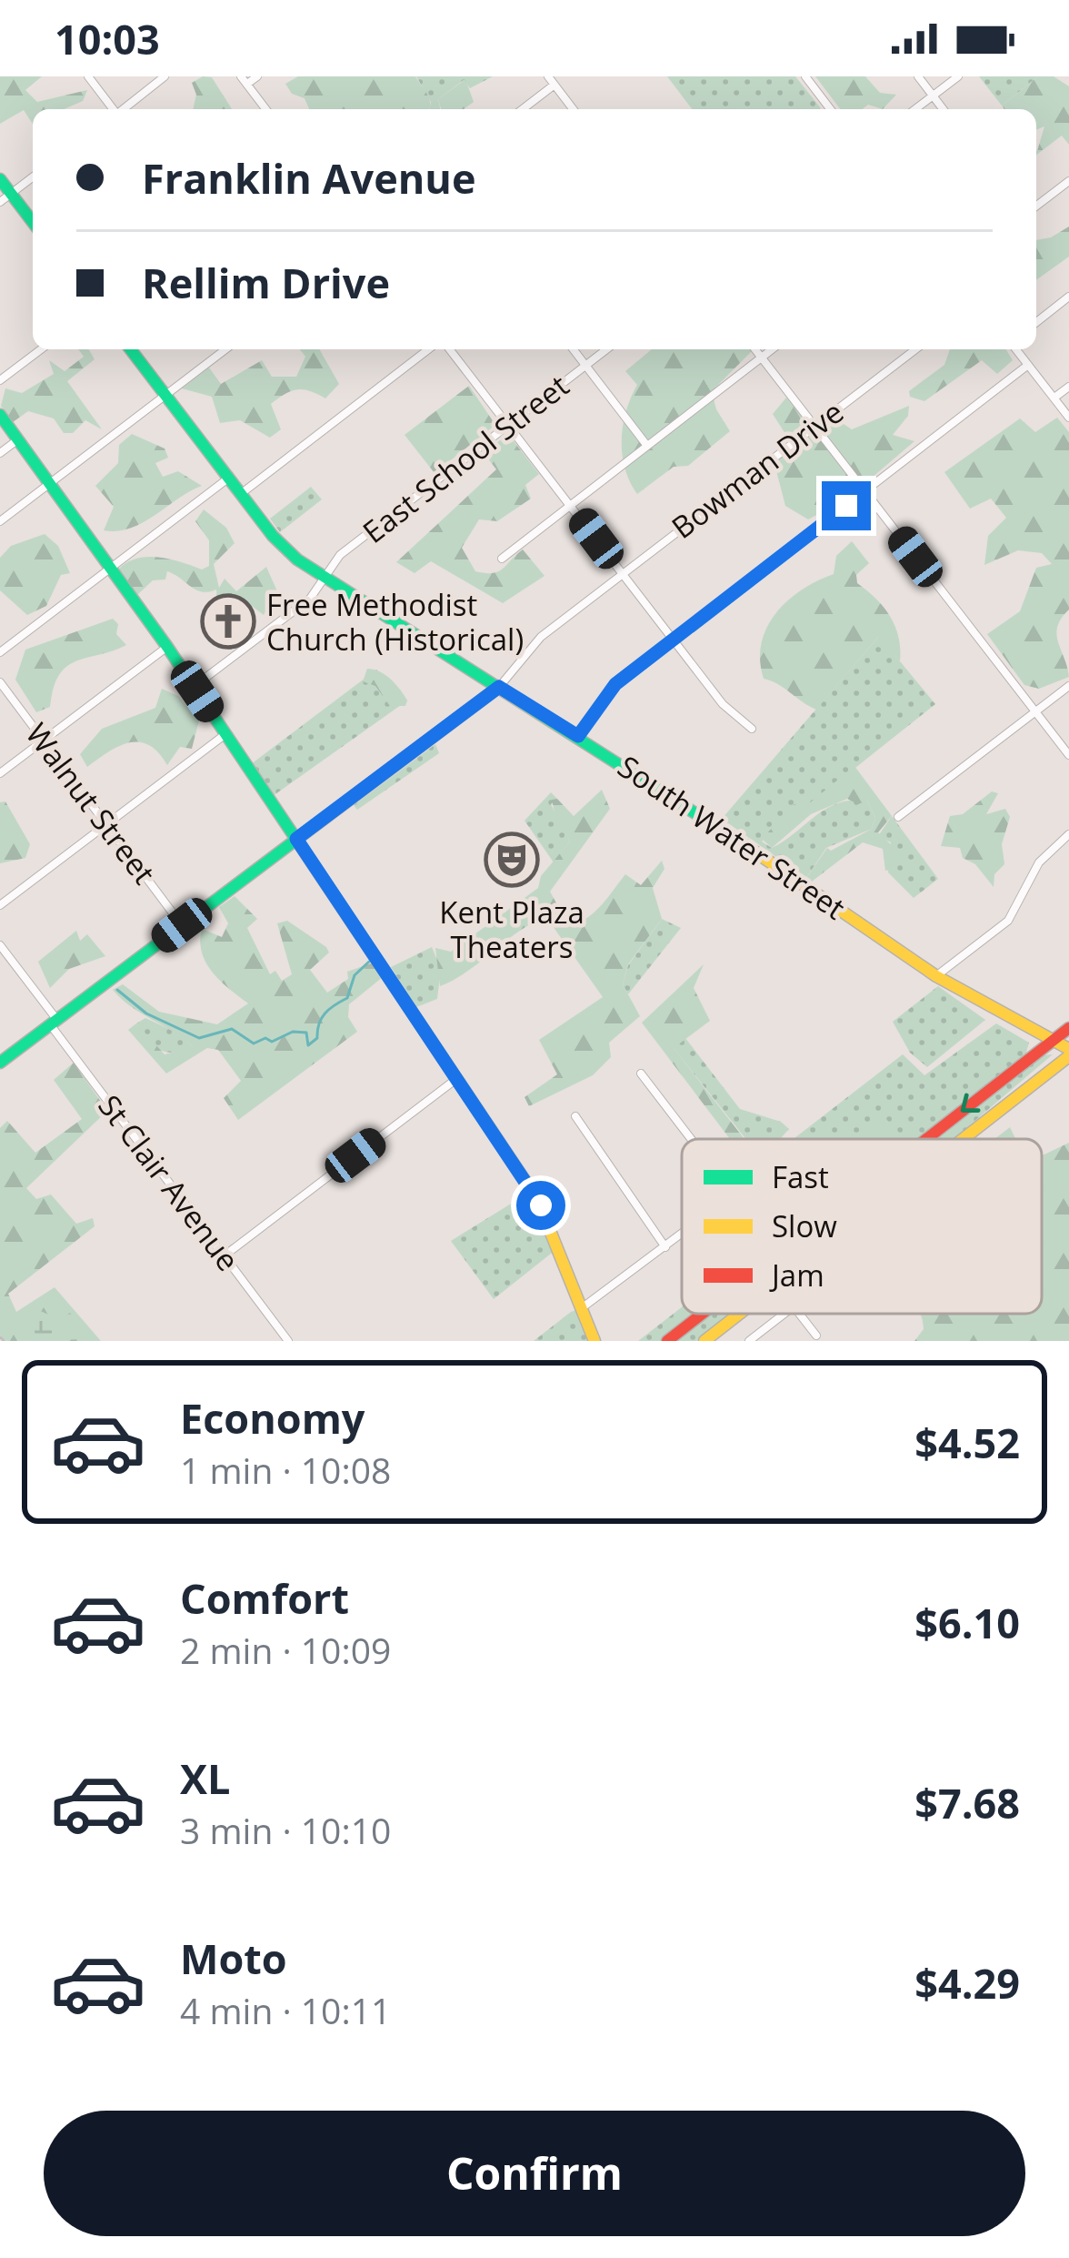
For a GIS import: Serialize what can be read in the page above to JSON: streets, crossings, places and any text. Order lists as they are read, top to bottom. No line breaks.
{"streets":{"main road":["South Water Street"],"street":["East School Street","Bowman Drive","Walnut Street","St Clair Avenue"]},"crossings":[["East School Street","South Water Street"],["Bowman Drive","South Water Street"]],"places":{"church":["Free Methodist Church (Historical)"],"theatre":["Kent Plaza Theaters"]},"legend":["Fast","Slow","Jam"],"page":{"status":"10:03","banner":["Franklin Avenue","Rellim Drive"],"list":[{"name":"Economy","note":"1 min · 10:08","value":"$4.52"},{"name":"Comfort","note":"2 min · 10:09","value":"$6.10"},{"name":"XL","note":"3 min · 10:10","value":"$7.68"},{"name":"Moto","note":"4 min · 10:11","value":"$4.29"}],"buttons":"Confirm"}}
